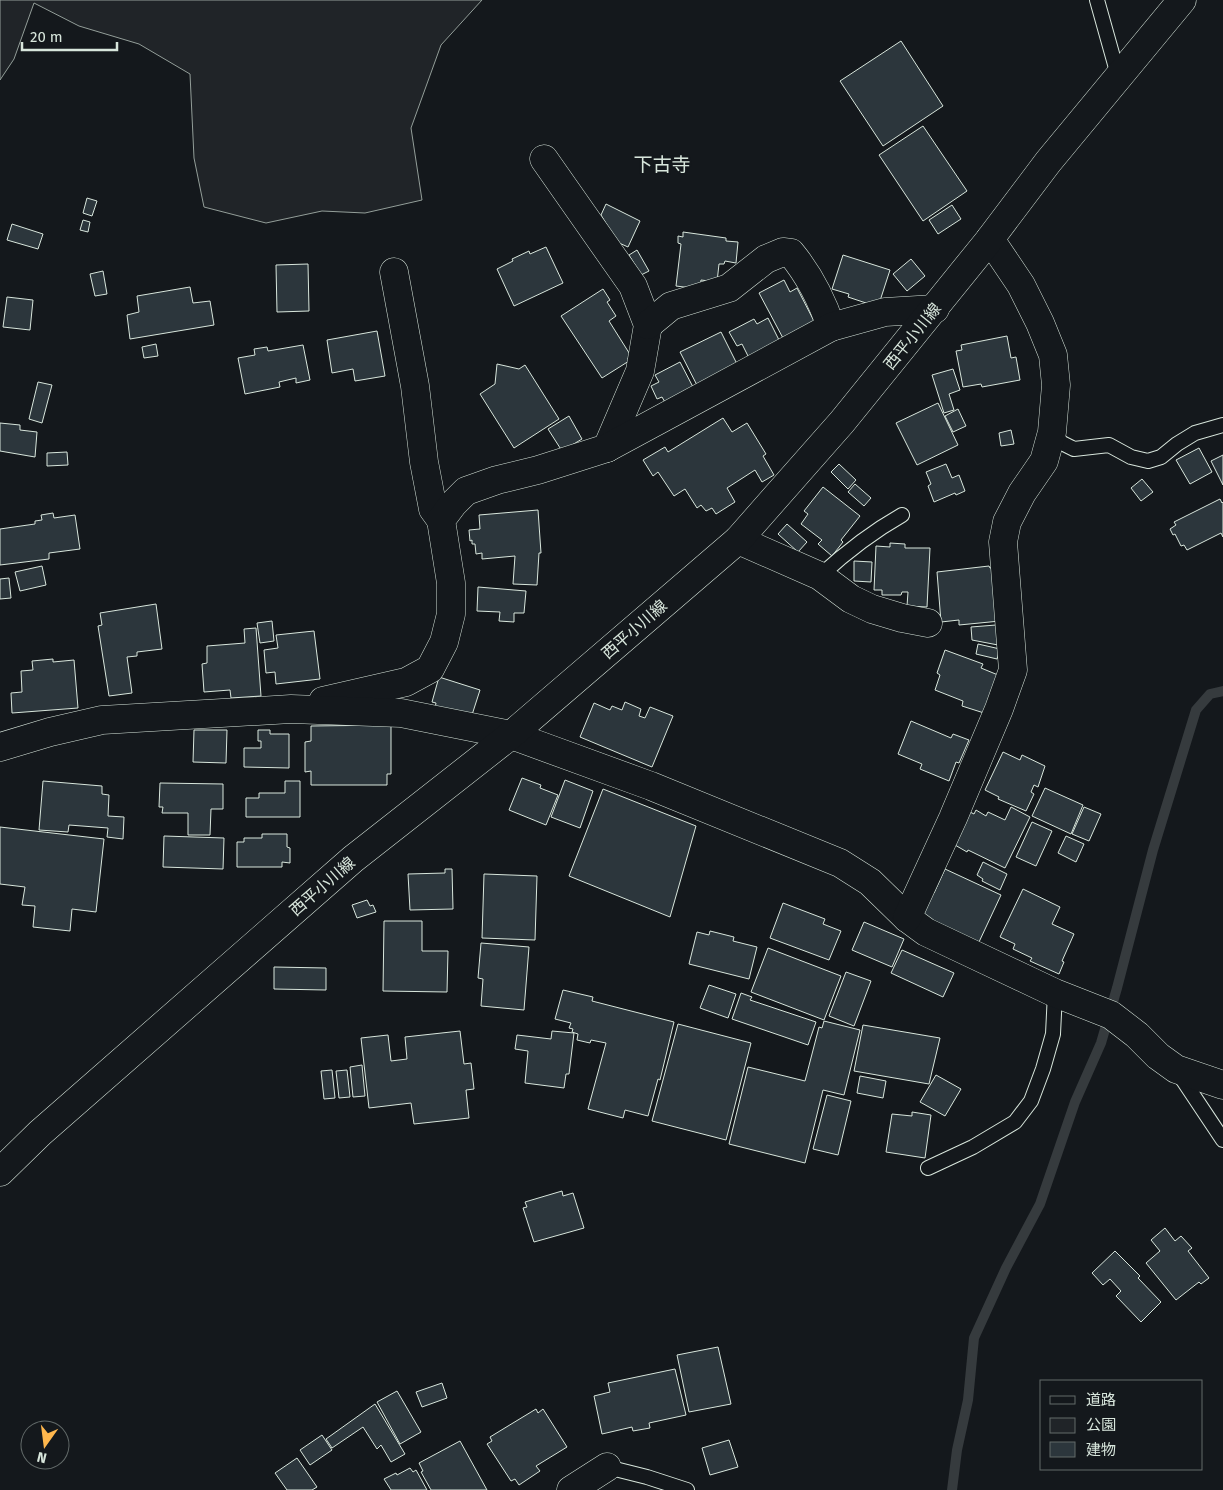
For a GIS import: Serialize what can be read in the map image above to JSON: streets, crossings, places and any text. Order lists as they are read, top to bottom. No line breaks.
{"streets":{"street":["西平小川線"]},"districts":["下古寺"],"legend":["道路","公園","建物"],"scale_bar":"20 m","north":"bottom"}
